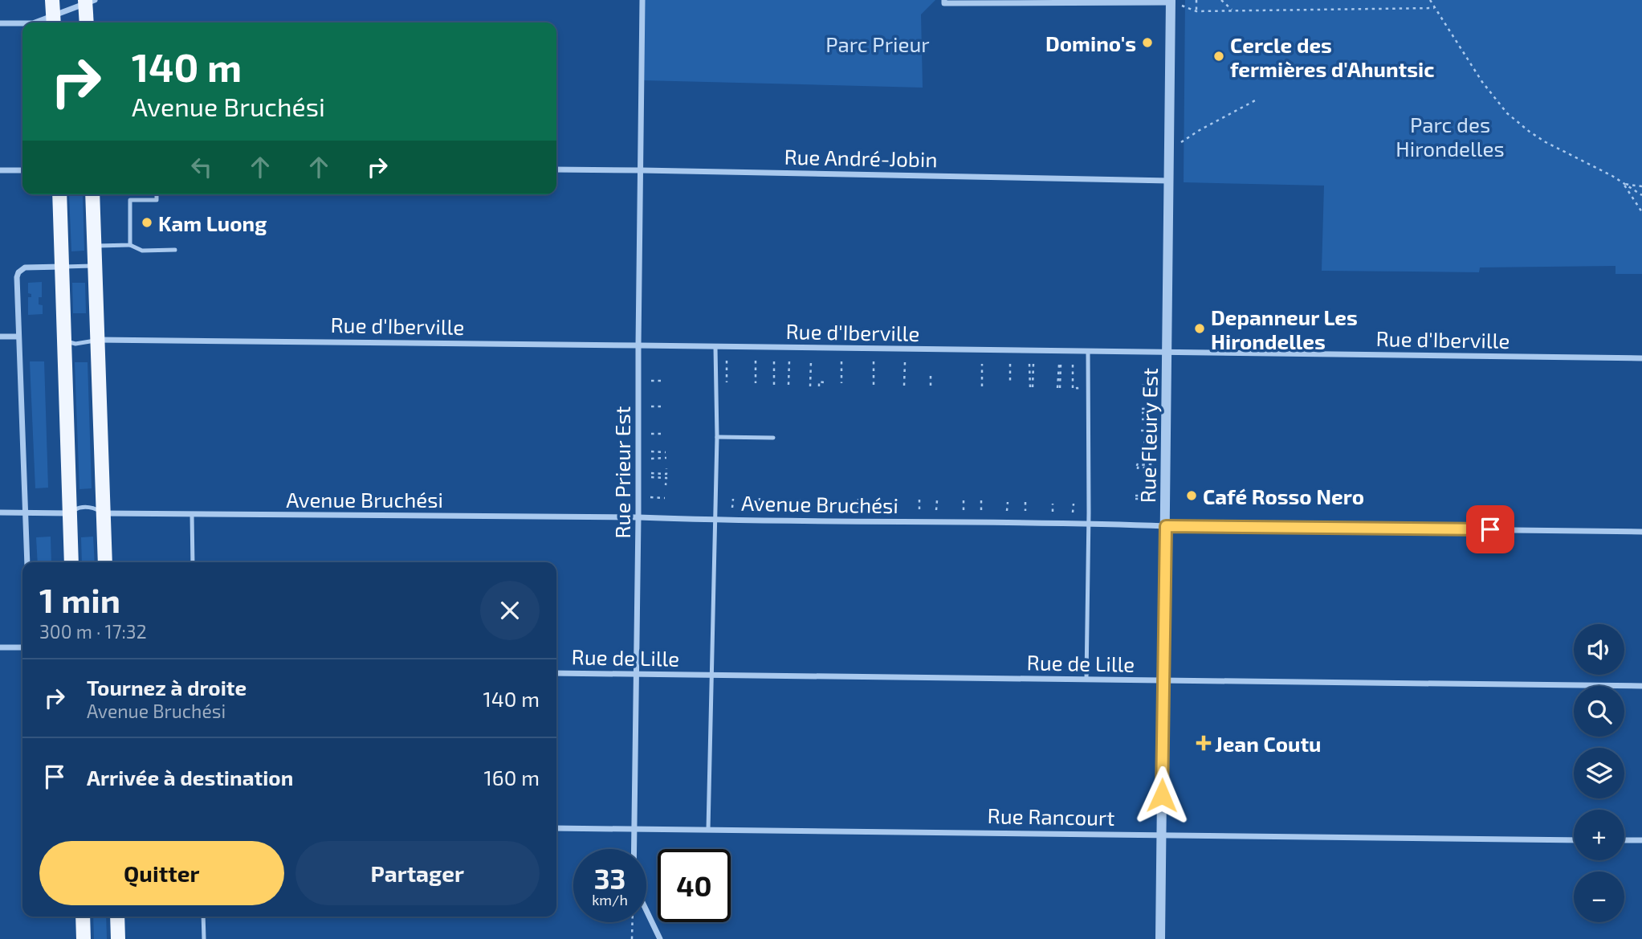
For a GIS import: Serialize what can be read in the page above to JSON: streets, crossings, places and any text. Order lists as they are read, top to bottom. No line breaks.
{"streets":{"street":["Rue André-Jobin","Rue d'Iberville","Rue Fleury Est","Rue Prieur Est","Avenue Bruchési","Rue de Lille","Rue Rancourt"]},"crossings":[["Rue André-Jobin","Rue Fleury Est"],["Rue André-Jobin","Rue Prieur Est"],["Rue d'Iberville","Rue Fleury Est"],["Rue d'Iberville","Rue Prieur Est"],["Rue Fleury Est","Avenue Bruchési"],["Rue Fleury Est","Rue de Lille"],["Rue Fleury Est","Rue Rancourt"],["Rue Prieur Est","Avenue Bruchési"],["Rue Prieur Est","Rue de Lille"],["Rue Prieur Est","Rue Rancourt"]],"parks":["Parc Prieur","Parc des Hirondelles"],"places":{"other":["Domino's","Cercle des fermières d'Ahuntsic","Kam Luong","Depanneur Les Hirondelles","Café Rosso Nero"],"health":["Jean Coutu"]},"page":{"turn":["140 m","Avenue Bruchési"],"heading":["1 min","300 m · 17:32"],"map_buttons":["+","−"],"list":[{"name":"Tournez à droite","note":"Avenue Bruchési","value":"140 m"},{"name":"Arrivée à destination","value":"160 m"}],"buttons":["Quitter","Partager"],"speed":"33 km/h","limit":"40"}}
